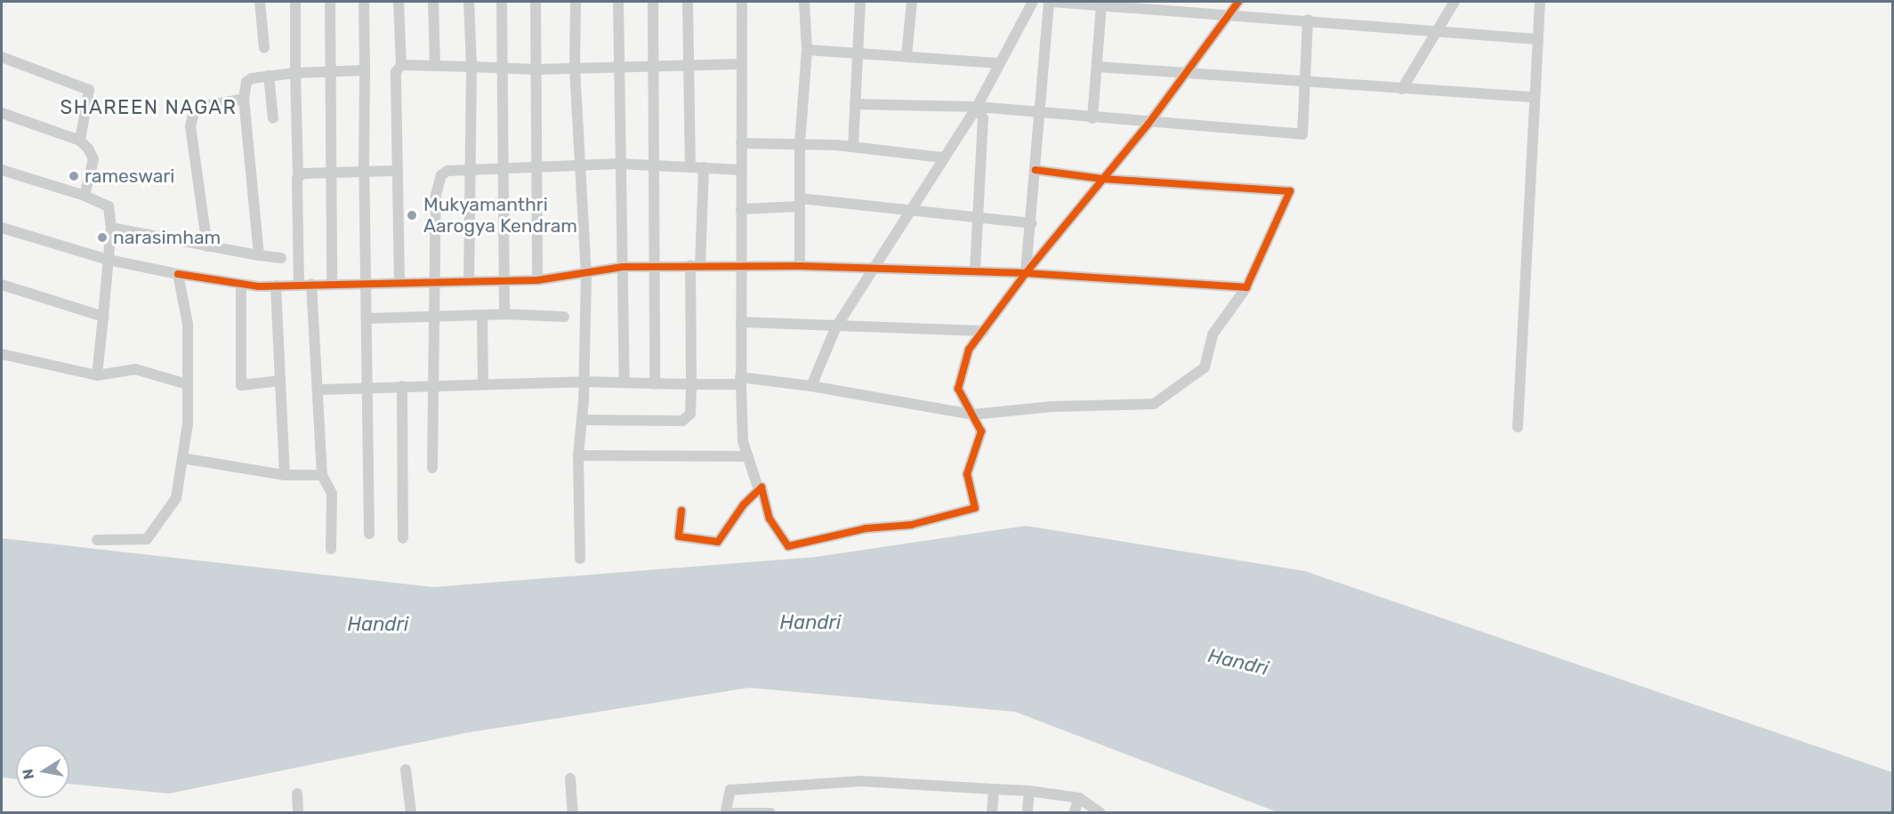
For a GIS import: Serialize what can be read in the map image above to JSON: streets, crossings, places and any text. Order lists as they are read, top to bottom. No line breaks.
{"districts":["SHAREEN NAGAR"],"water":["Handri"],"places":["rameswari","Mukyamanthri Aarogya Kendram","narasimham"],"north":"left"}
